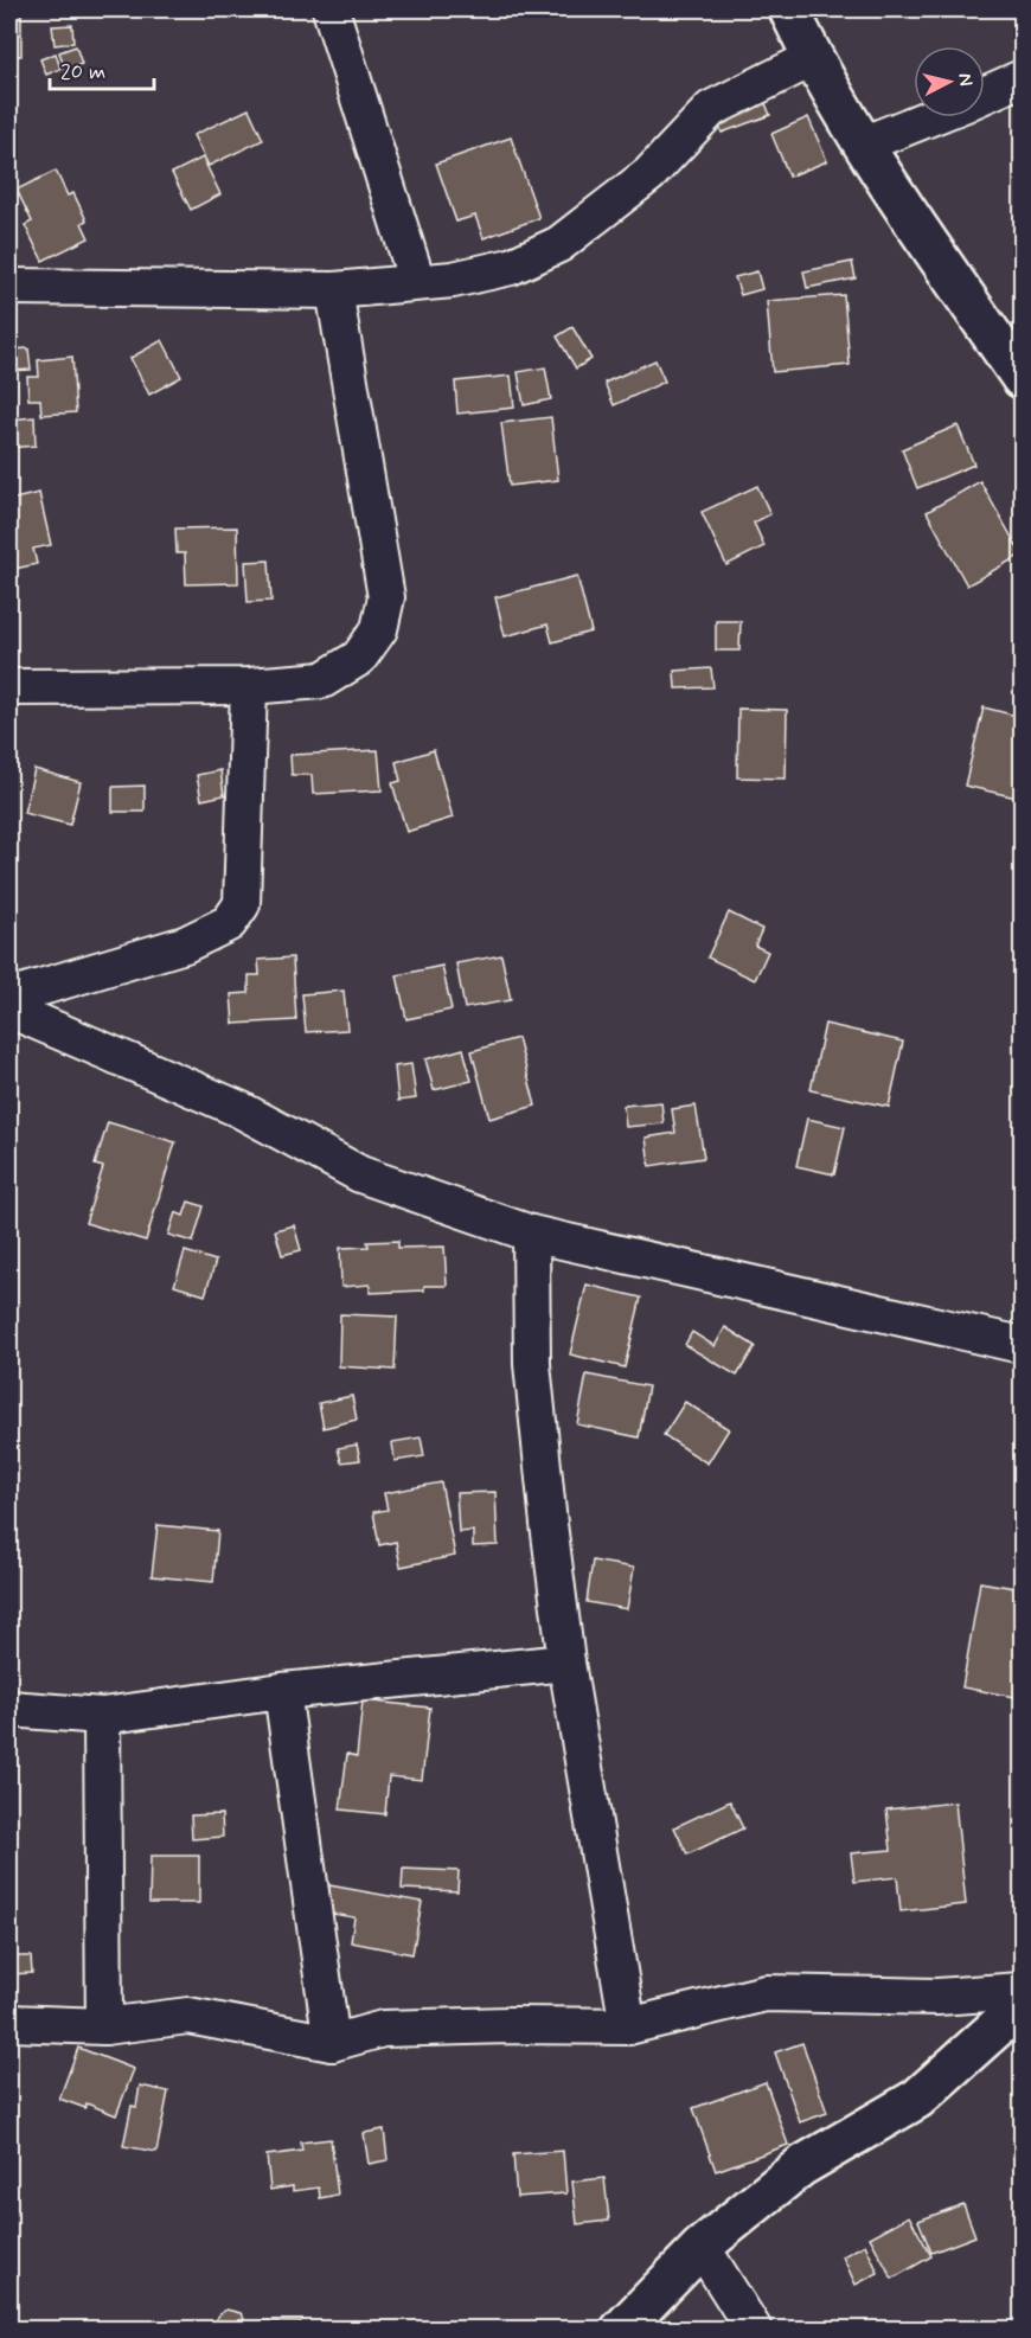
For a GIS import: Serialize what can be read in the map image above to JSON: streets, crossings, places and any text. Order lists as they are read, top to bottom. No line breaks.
{"scale_bar":"20 m","north":"right"}
